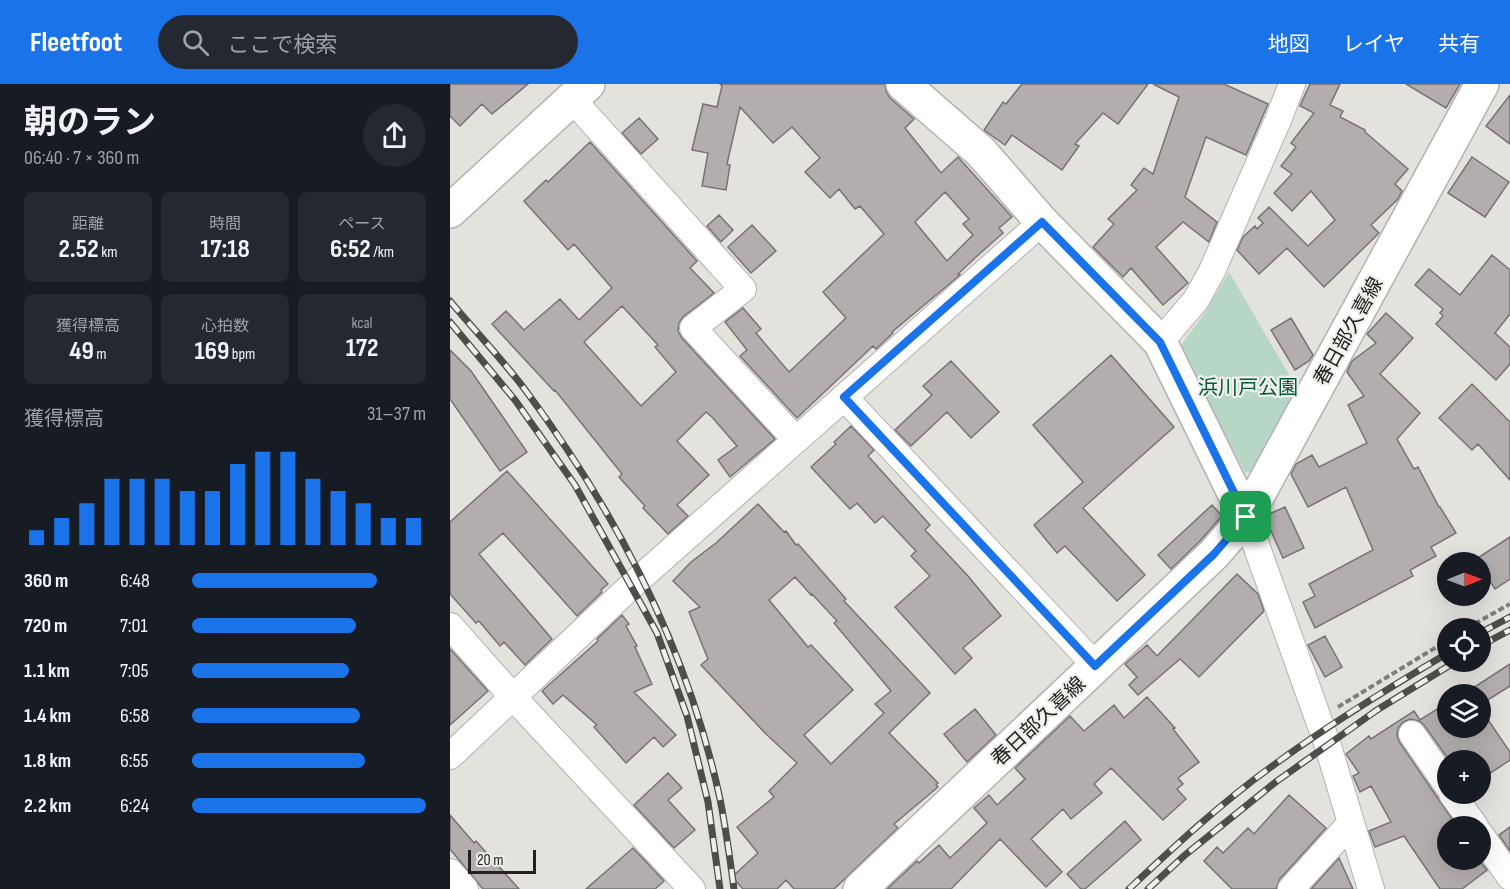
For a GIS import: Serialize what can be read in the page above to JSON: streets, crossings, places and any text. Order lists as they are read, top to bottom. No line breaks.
{"streets":{"main road":["春日部久喜線"]},"parks":["浜川戸公園"],"scale_bar":"20 m","north":"right","page":{"header":"Fleetfoot","search":"ここで検索","nav":["地図","レイヤ","共有"],"heading":["朝のラン","06:40 · 7 × 360 m"],"stats":[["距離","2.52 km"],["時間","17:18"],["ペース","6:52 /km"],["獲得標高","49 m"],["心拍数","169 bpm"],["kcal","172"]],"chart":["獲得標高","31–37 m"],"map_buttons":["+","−"],"list":[{"name":"360 m","note":"6:48"},{"name":"720 m","note":"7:01"},{"name":"1.1 km","note":"7:05"},{"name":"1.4 km","note":"6:58"},{"name":"1.8 km","note":"6:55"},{"name":"2.2 km","note":"6:24"}],"scale":"20 m"}}
